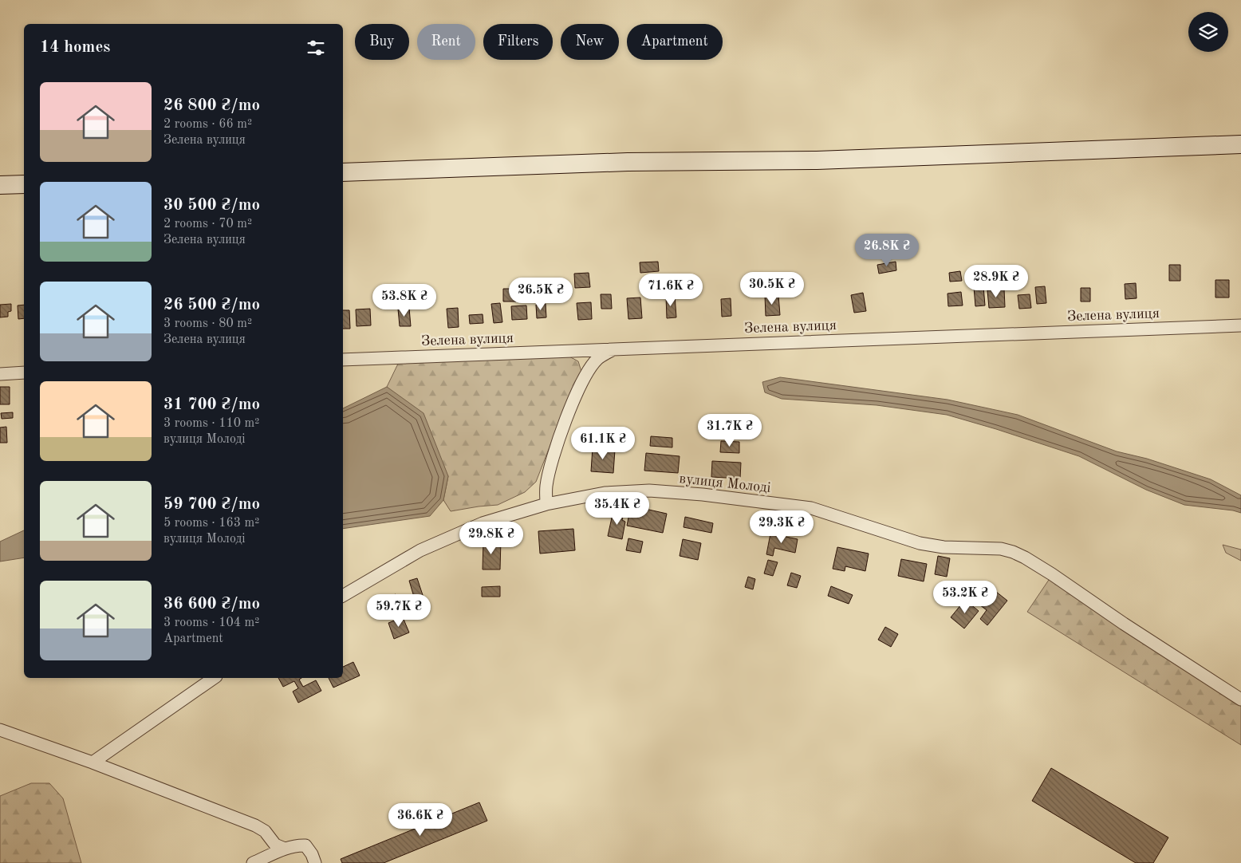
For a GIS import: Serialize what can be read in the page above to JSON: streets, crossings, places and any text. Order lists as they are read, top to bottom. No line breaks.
{"streets":{"street":["Зелена вулиця","вулиця Молоді"]},"page":{"chip":["Buy","Rent","Filters","New","Apartment"],"heading":"14 homes","list":[{"name":"26 800 ₴/mo","note":"2 rooms · 66 m² · Зелена вулиця"},{"name":"30 500 ₴/mo","note":"2 rooms · 70 m² · Зелена вулиця"},{"name":"26 500 ₴/mo","note":"3 rooms · 80 m² · Зелена вулиця"},{"name":"31 700 ₴/mo","note":"3 rooms · 110 m² · вулиця Молоді"},{"name":"59 700 ₴/mo","note":"5 rooms · 163 m² · вулиця Молоді"},{"name":"36 600 ₴/mo","note":"3 rooms · 104 m² · Apartment"}],"price":["26.8K ₴","28.9K ₴","30.5K ₴","71.6K ₴","26.5K ₴","53.8K ₴","31.7K ₴","61.1K ₴","35.4K ₴","29.3K ₴","29.8K ₴","53.2K ₴","59.7K ₴","36.6K ₴"]}}
